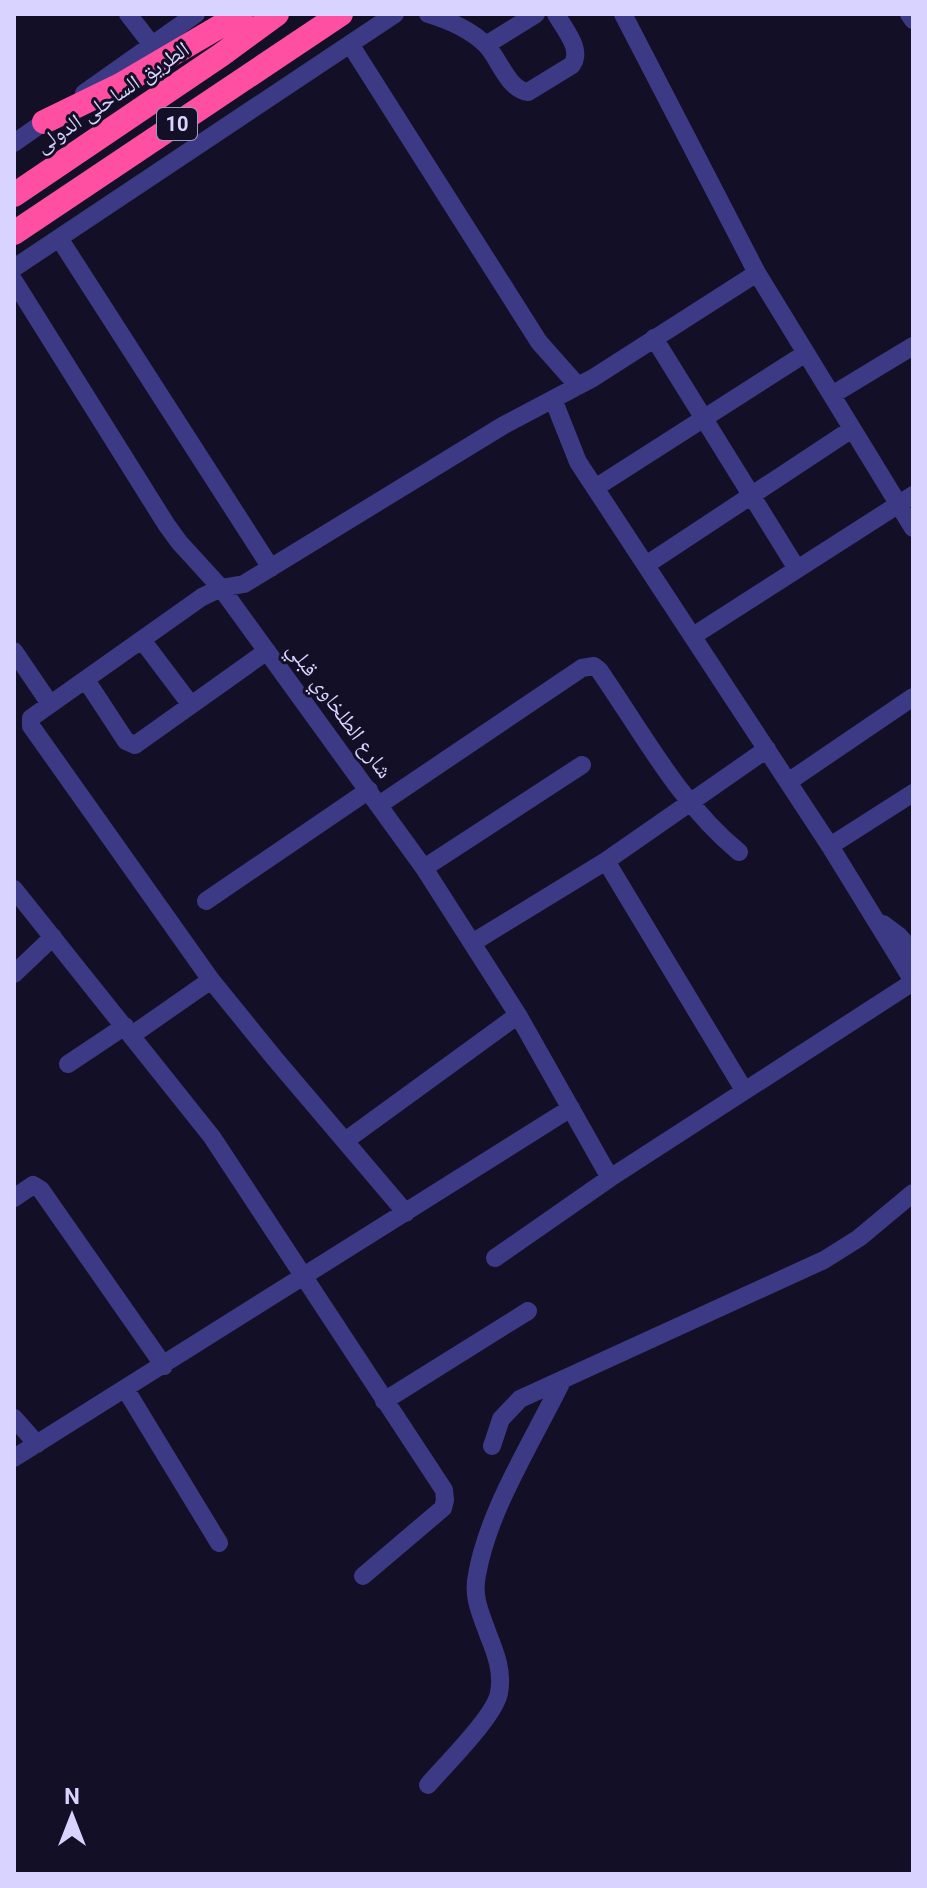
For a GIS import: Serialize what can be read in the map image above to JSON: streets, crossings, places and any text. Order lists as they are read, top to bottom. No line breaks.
{"streets":{"highway":["الطريق الساحلى الدولى","10"],"street":["شارع الطلخاوي قبلي"]},"north":"top"}
